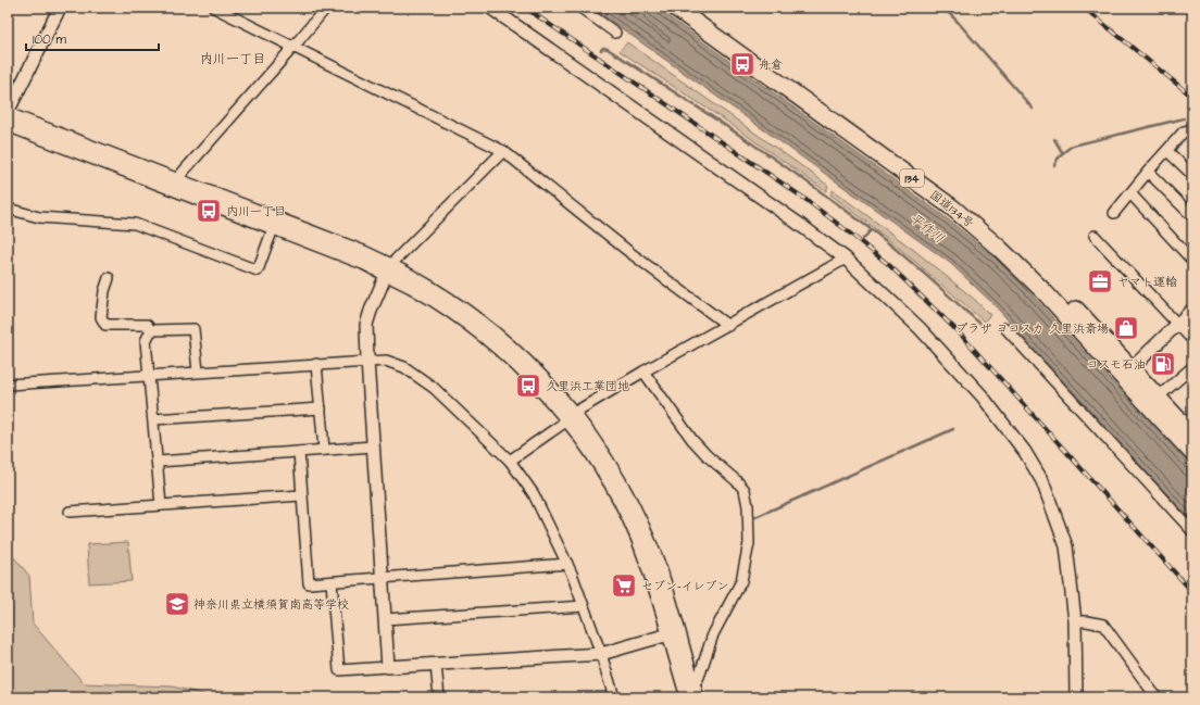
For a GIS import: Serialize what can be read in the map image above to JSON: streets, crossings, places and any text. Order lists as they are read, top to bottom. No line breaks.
{"streets":{"highway":["134","国道134号"]},"districts":["内川一丁目"],"water":["平作川"],"places":{"bus stop":["舟倉","内川一丁目","久里浜工業団地"],"office":["ヤマト運輸"],"shop":["プラザ ヨコスカ 久里浜斎場"],"fuel station":["コスモ石油"],"supermarket":["セブン-イレブン"],"school or university":["神奈川県立横須賀南高等学校"]},"scale_bar":"100 m"}
